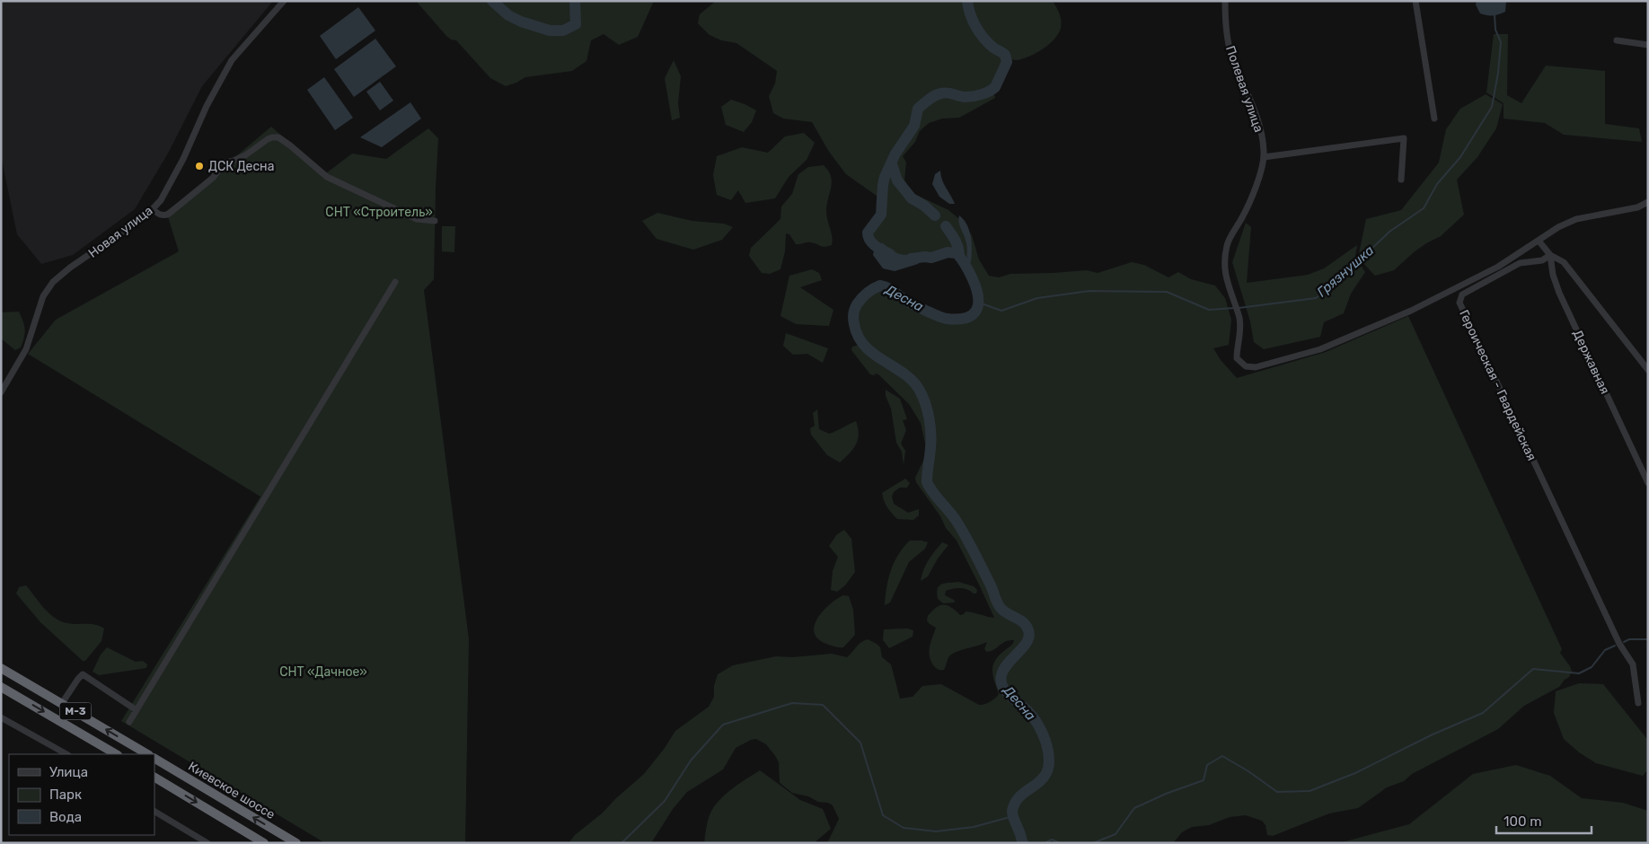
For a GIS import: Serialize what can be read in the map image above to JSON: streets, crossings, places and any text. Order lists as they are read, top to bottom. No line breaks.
{"streets":{"highway":["М-3","Киевское шоссе"],"street":["Полевая улица","Новая улица","Державная","Героическая - Гвардейская"]},"crossings":[["Державная","Героическая - Гвардейская"]],"water":["Грязнушка","Десна"],"parks":["СНТ «Строитель»","СНТ «Дачное»"],"places":["ДСК Десна"],"legend":["Улица","Парк","Вода"],"scale_bar":"100 m"}
